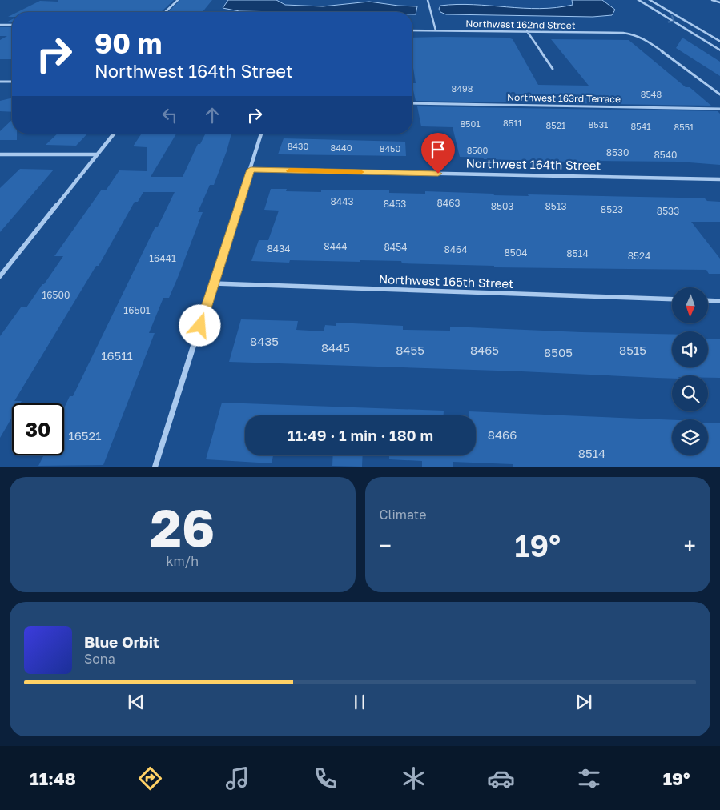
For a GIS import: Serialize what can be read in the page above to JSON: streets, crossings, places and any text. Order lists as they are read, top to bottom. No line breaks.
{"streets":{"street":["Northwest 162nd Street","Northwest 163rd Terrace","Northwest 164th Street","Northwest 165th Street"]},"house_numbers":["8498","8548","8511","8501","8531","8521","8541","8551","8430","8440","8450","8500","8530","8540","8443","8463","8453","8503","8513","8523","8533","8444","8454","8434","8464","8504","8514","8524","16441","16500","16501","8435","8445","8455","8465","8515","8505","16511","8466","16521","8514"],"north":"bottom","page":{"turn":["90 m","Northwest 164th Street"],"limit":"30","trip":"11:49 · 1 min · 180 m","tile":[["26","km/h"],"Climate"],"heat":["−","19°","+"],"song":["Blue Orbit","Sona"],"tabs":["11:48","19°"]}}
